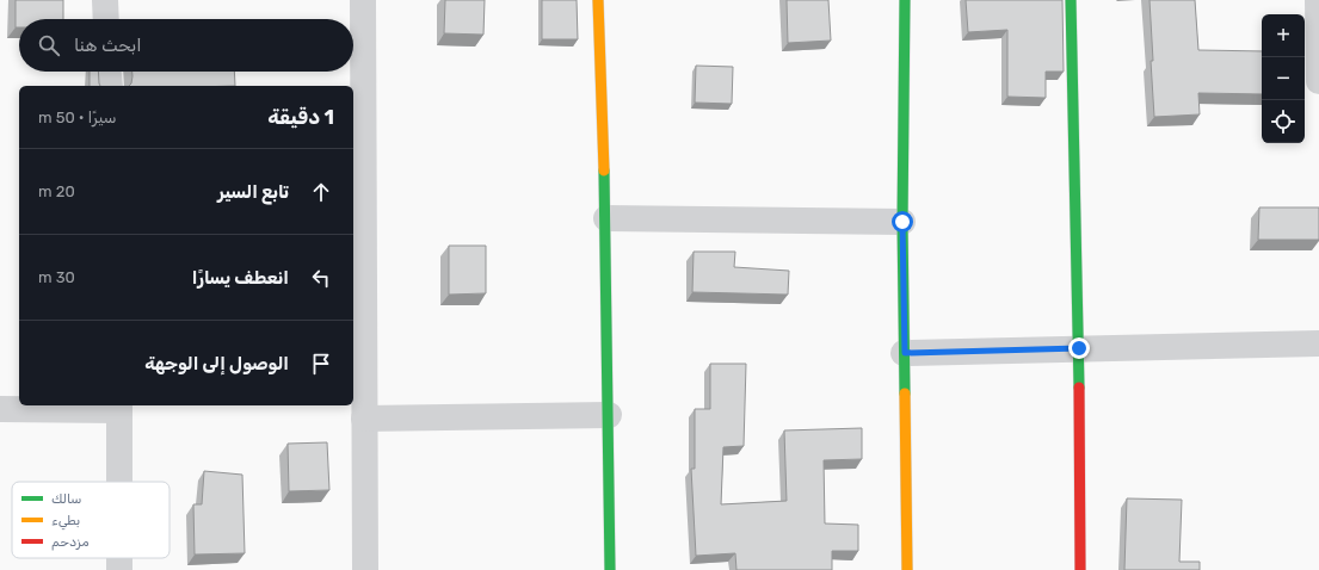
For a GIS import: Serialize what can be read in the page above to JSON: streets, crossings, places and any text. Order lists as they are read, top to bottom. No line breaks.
{"legend":["سالك","بطيء","مزدحم"],"page":{"map_buttons":["+","−"],"search":"ابحث هنا","heading":["1 دقيقة","سيرًا · 50 m"],"list":[["تابع السير","20 m"],["انعطف يسارًا","30 m"],"الوصول إلى الوجهة"]}}
